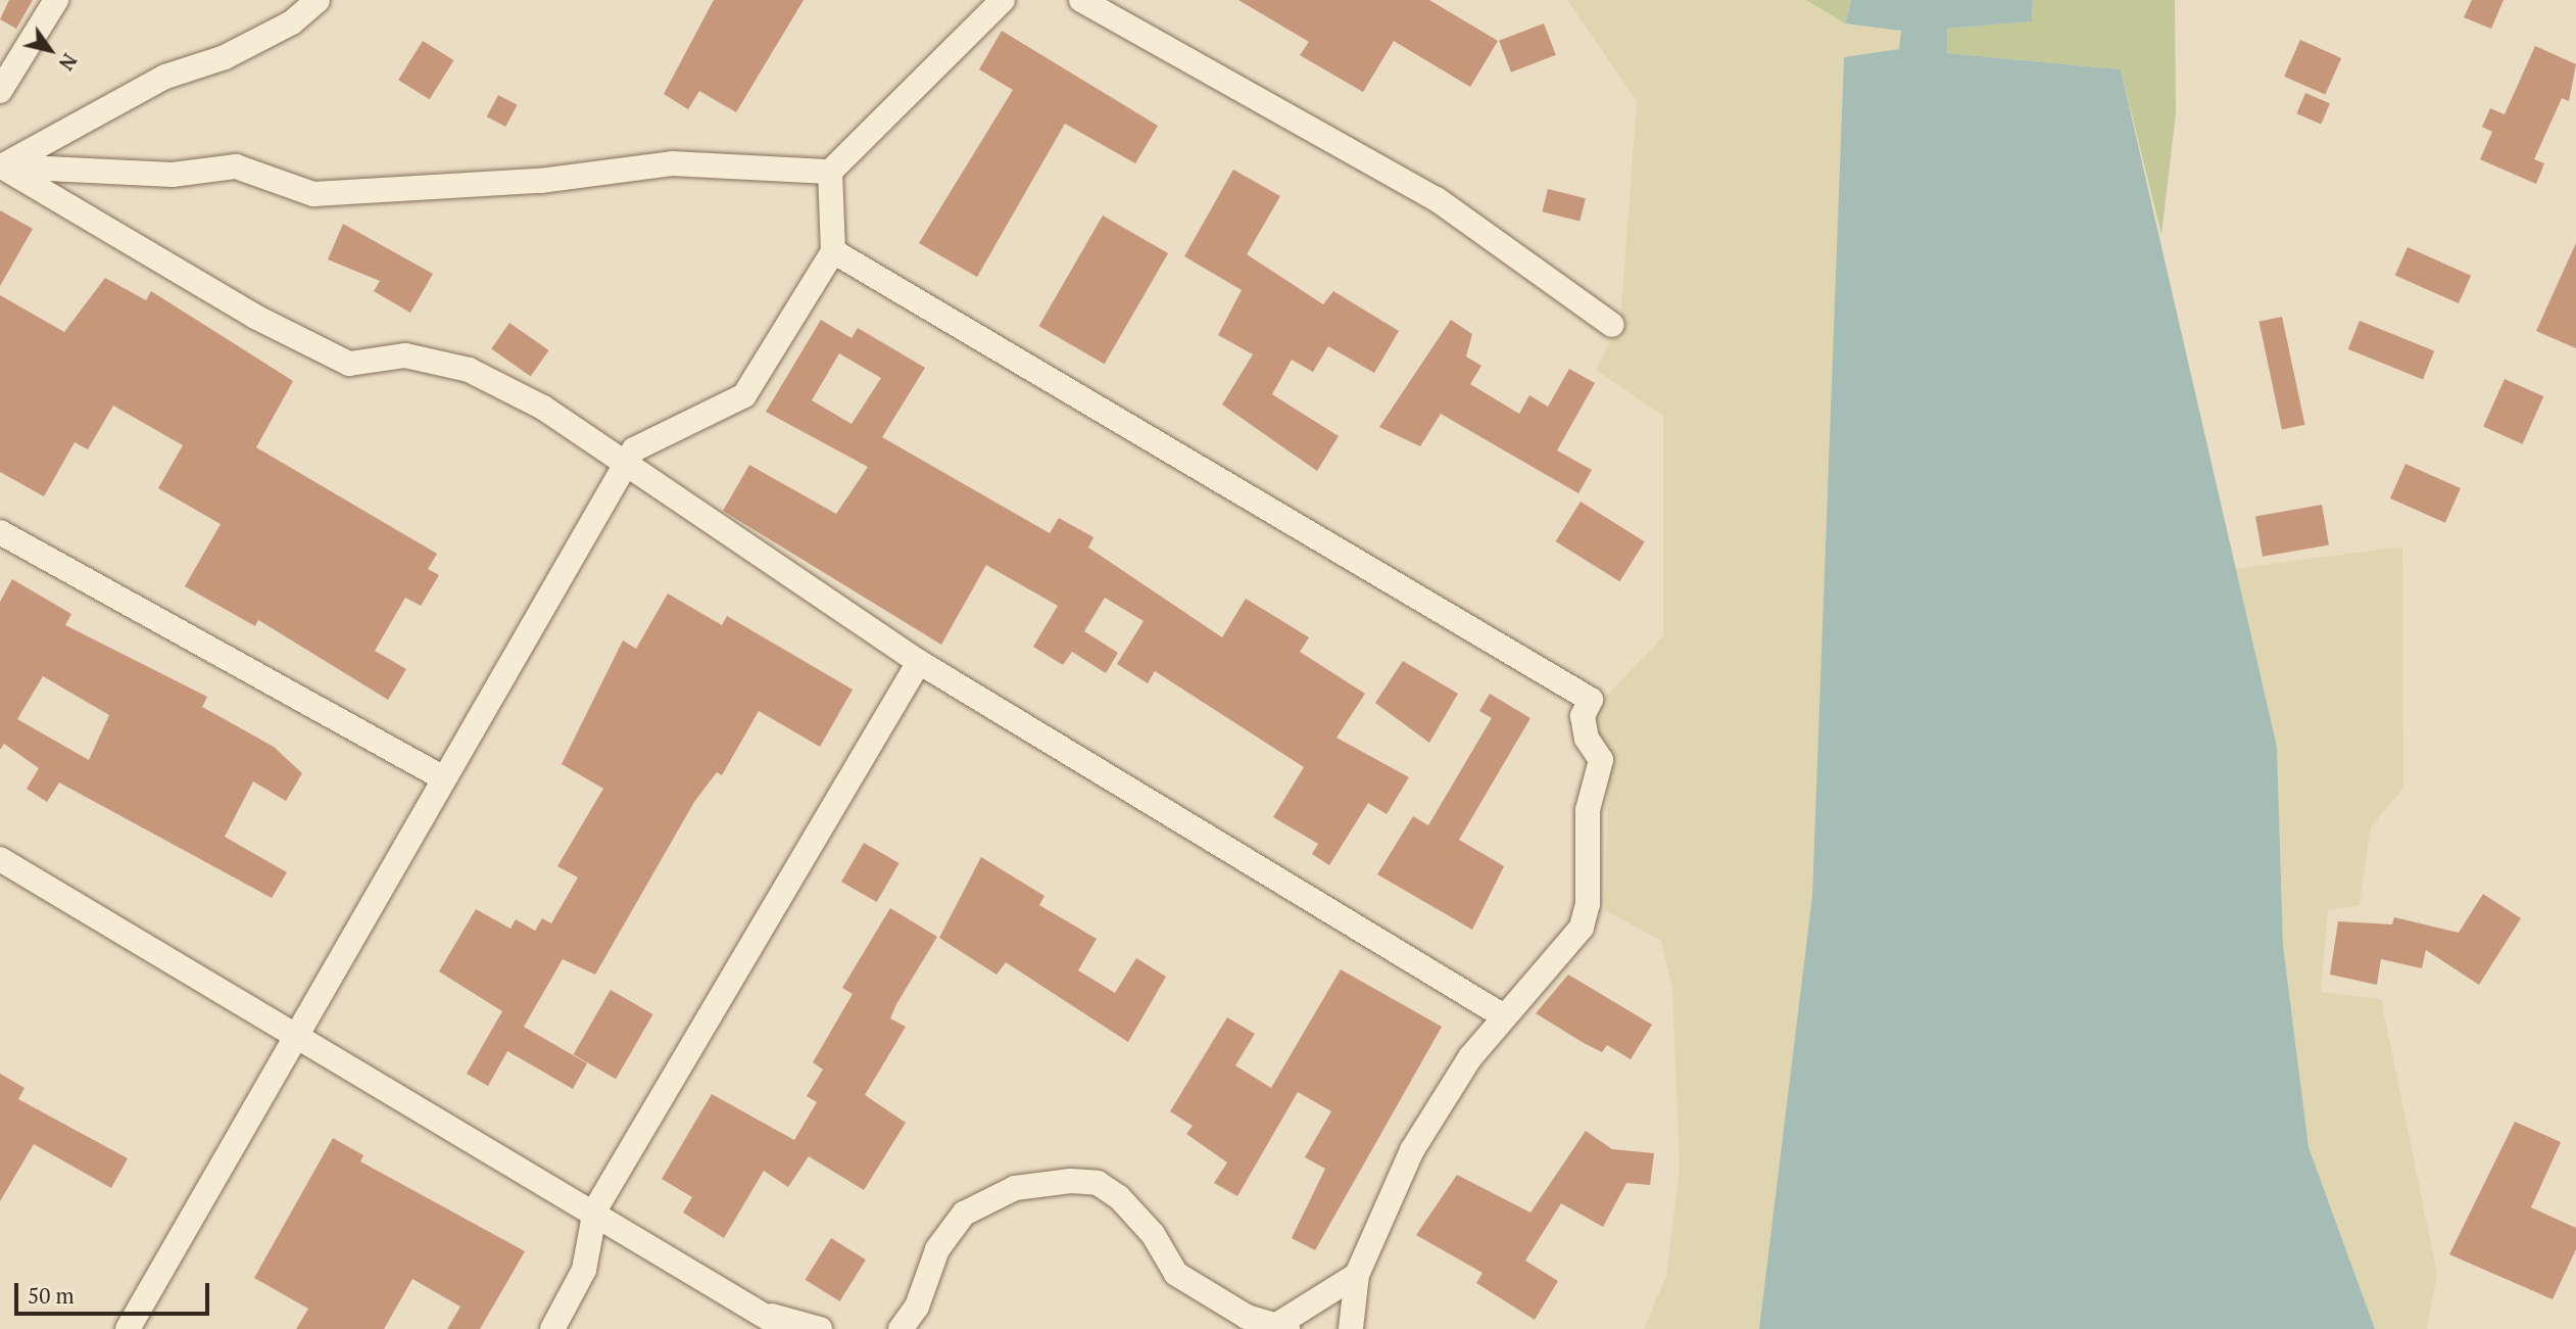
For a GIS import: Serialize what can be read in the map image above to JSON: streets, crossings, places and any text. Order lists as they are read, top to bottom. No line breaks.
{"scale_bar":"50 m","north":"bottom right"}
